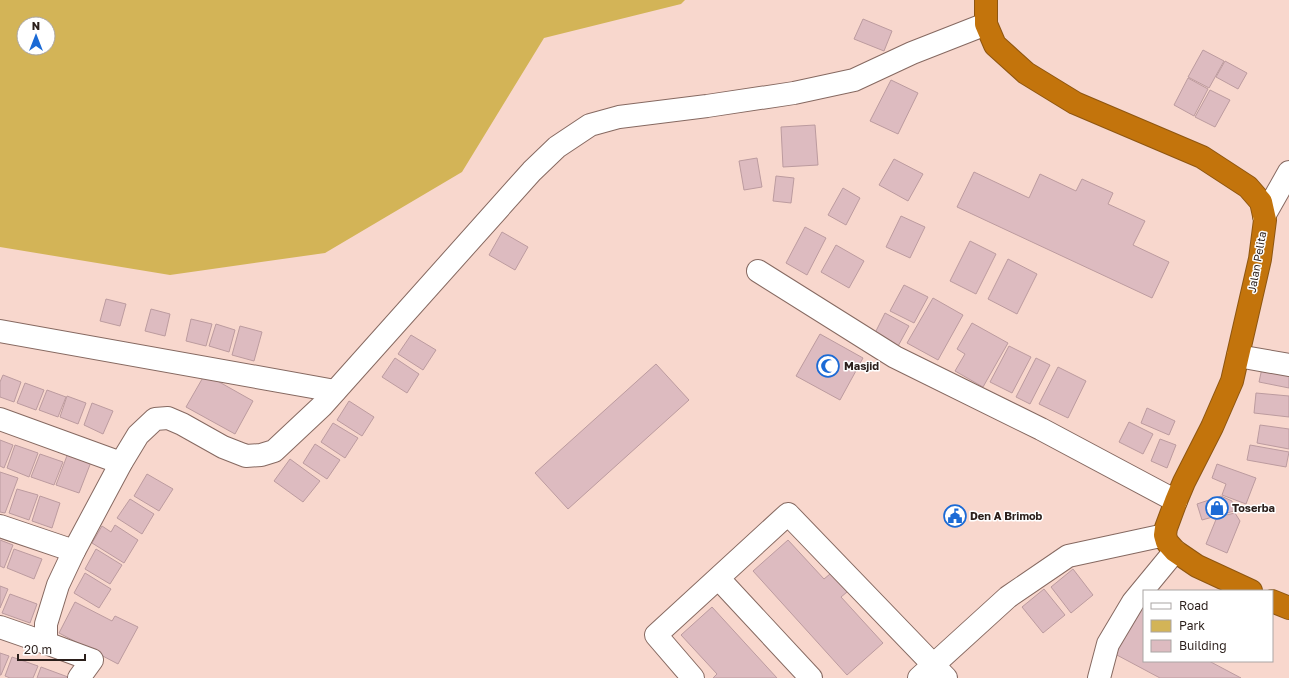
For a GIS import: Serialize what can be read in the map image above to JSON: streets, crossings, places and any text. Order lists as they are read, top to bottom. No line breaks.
{"streets":{"highway":["Jalan Pelita"]},"places":{"mosque":["Masjid"],"shop":["Toserba"],"public building":["Den A Brimob"]},"legend":["Road","Park","Building"],"scale_bar":"20 m","north":"top"}
